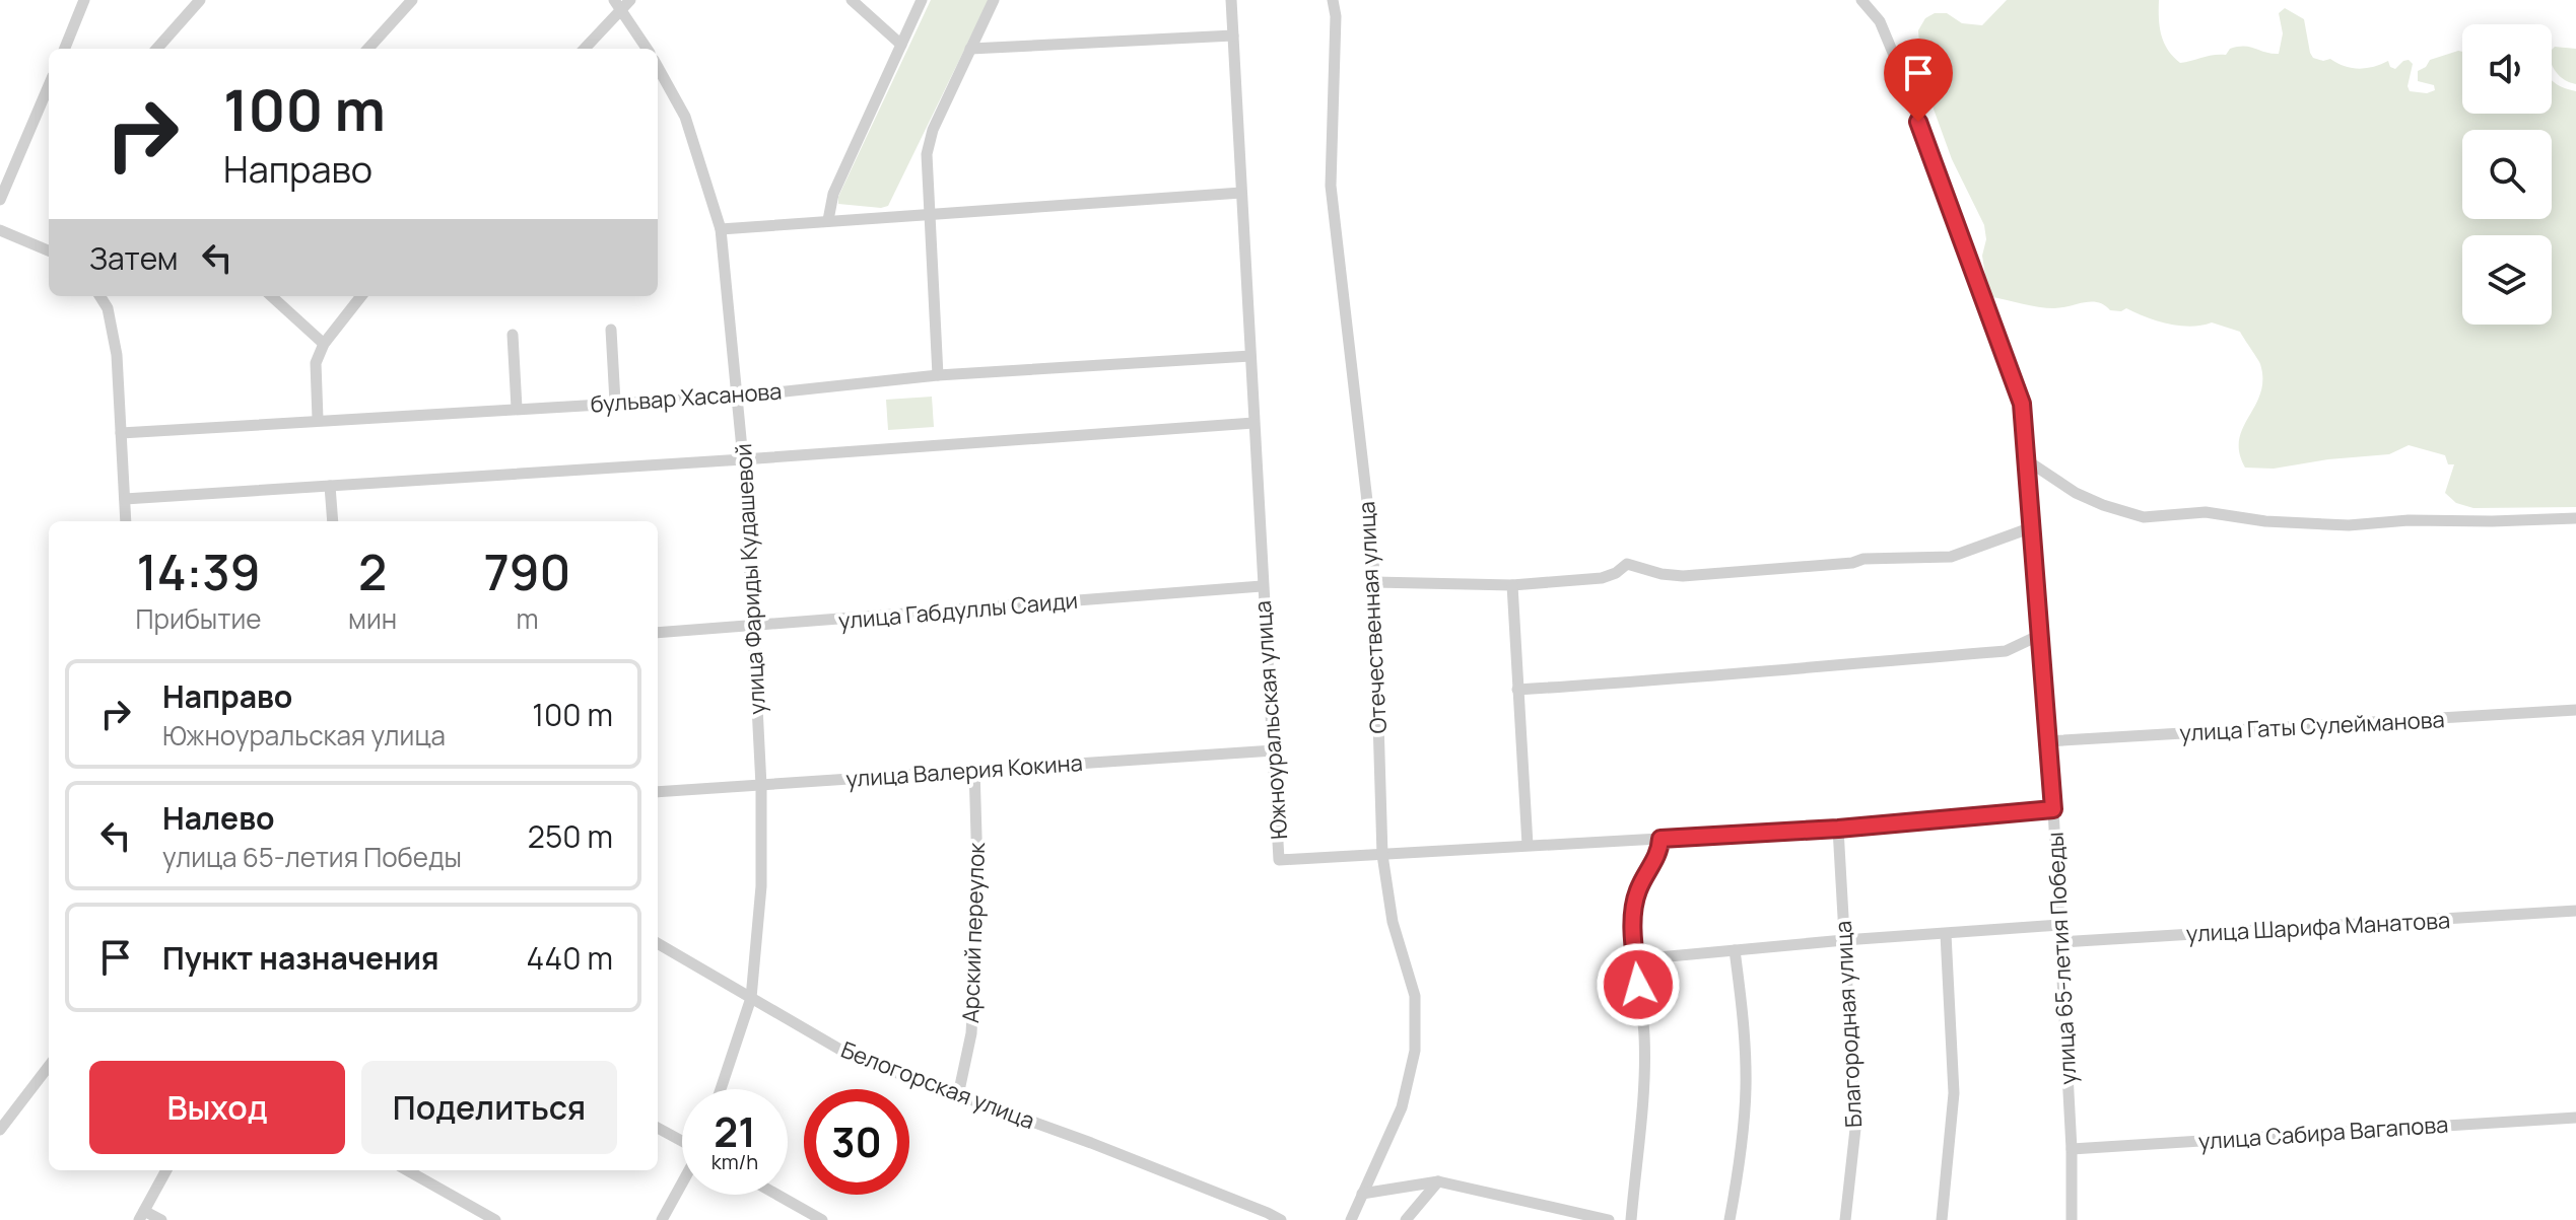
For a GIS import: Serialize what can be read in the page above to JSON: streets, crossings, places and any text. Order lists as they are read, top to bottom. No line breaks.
{"streets":{"street":["бульвар Хасанова","улица Фариды Кудашевой","улица Габдуллы Саиди","Отечественная улица","Южноуральская улица","улица Гаты Сулейманова","улица Валерия Кокина","улица Шарифа Манатова","Арский переулок","улица 65-летия Победы","Благородная улица","Белогорская улица","улица Сабира Вагапова"]},"crossings":[["бульвар Хасанова","улица Фариды Кудашевой"],["бульвар Хасанова","Южноуральская улица"],["улица Фариды Кудашевой","улица Габдуллы Саиди"],["улица Фариды Кудашевой","улица Валерия Кокина"],["улица Фариды Кудашевой","Белогорская улица"],["улица Габдуллы Саиди","Южноуральская улица"],["Отечественная улица","Южноуральская улица"],["Южноуральская улица","улица Валерия Кокина"],["Южноуральская улица","улица 65-летия Победы"],["Южноуральская улица","Благородная улица"],["улица Гаты Сулейманова","улица 65-летия Победы"],["улица Валерия Кокина","Арский переулок"],["улица Шарифа Манатова","улица 65-летия Победы"],["Арский переулок","Белогорская улица"],["улица 65-летия Победы","улица Сабира Вагапова"]],"page":{"turn":["100 m","Направо"],"then":"Затем","eta":["14:39","Прибытие","2","мин","790","m"],"list":[{"name":"Направо","note":"Южноуральская улица","value":"100 m"},{"name":"Налево","note":"улица 65-летия Победы","value":"250 m"},{"name":"Пункт назначения","value":"440 m"}],"buttons":["Выход","Поделиться"],"speed":"21 km/h","limit":"30"}}
